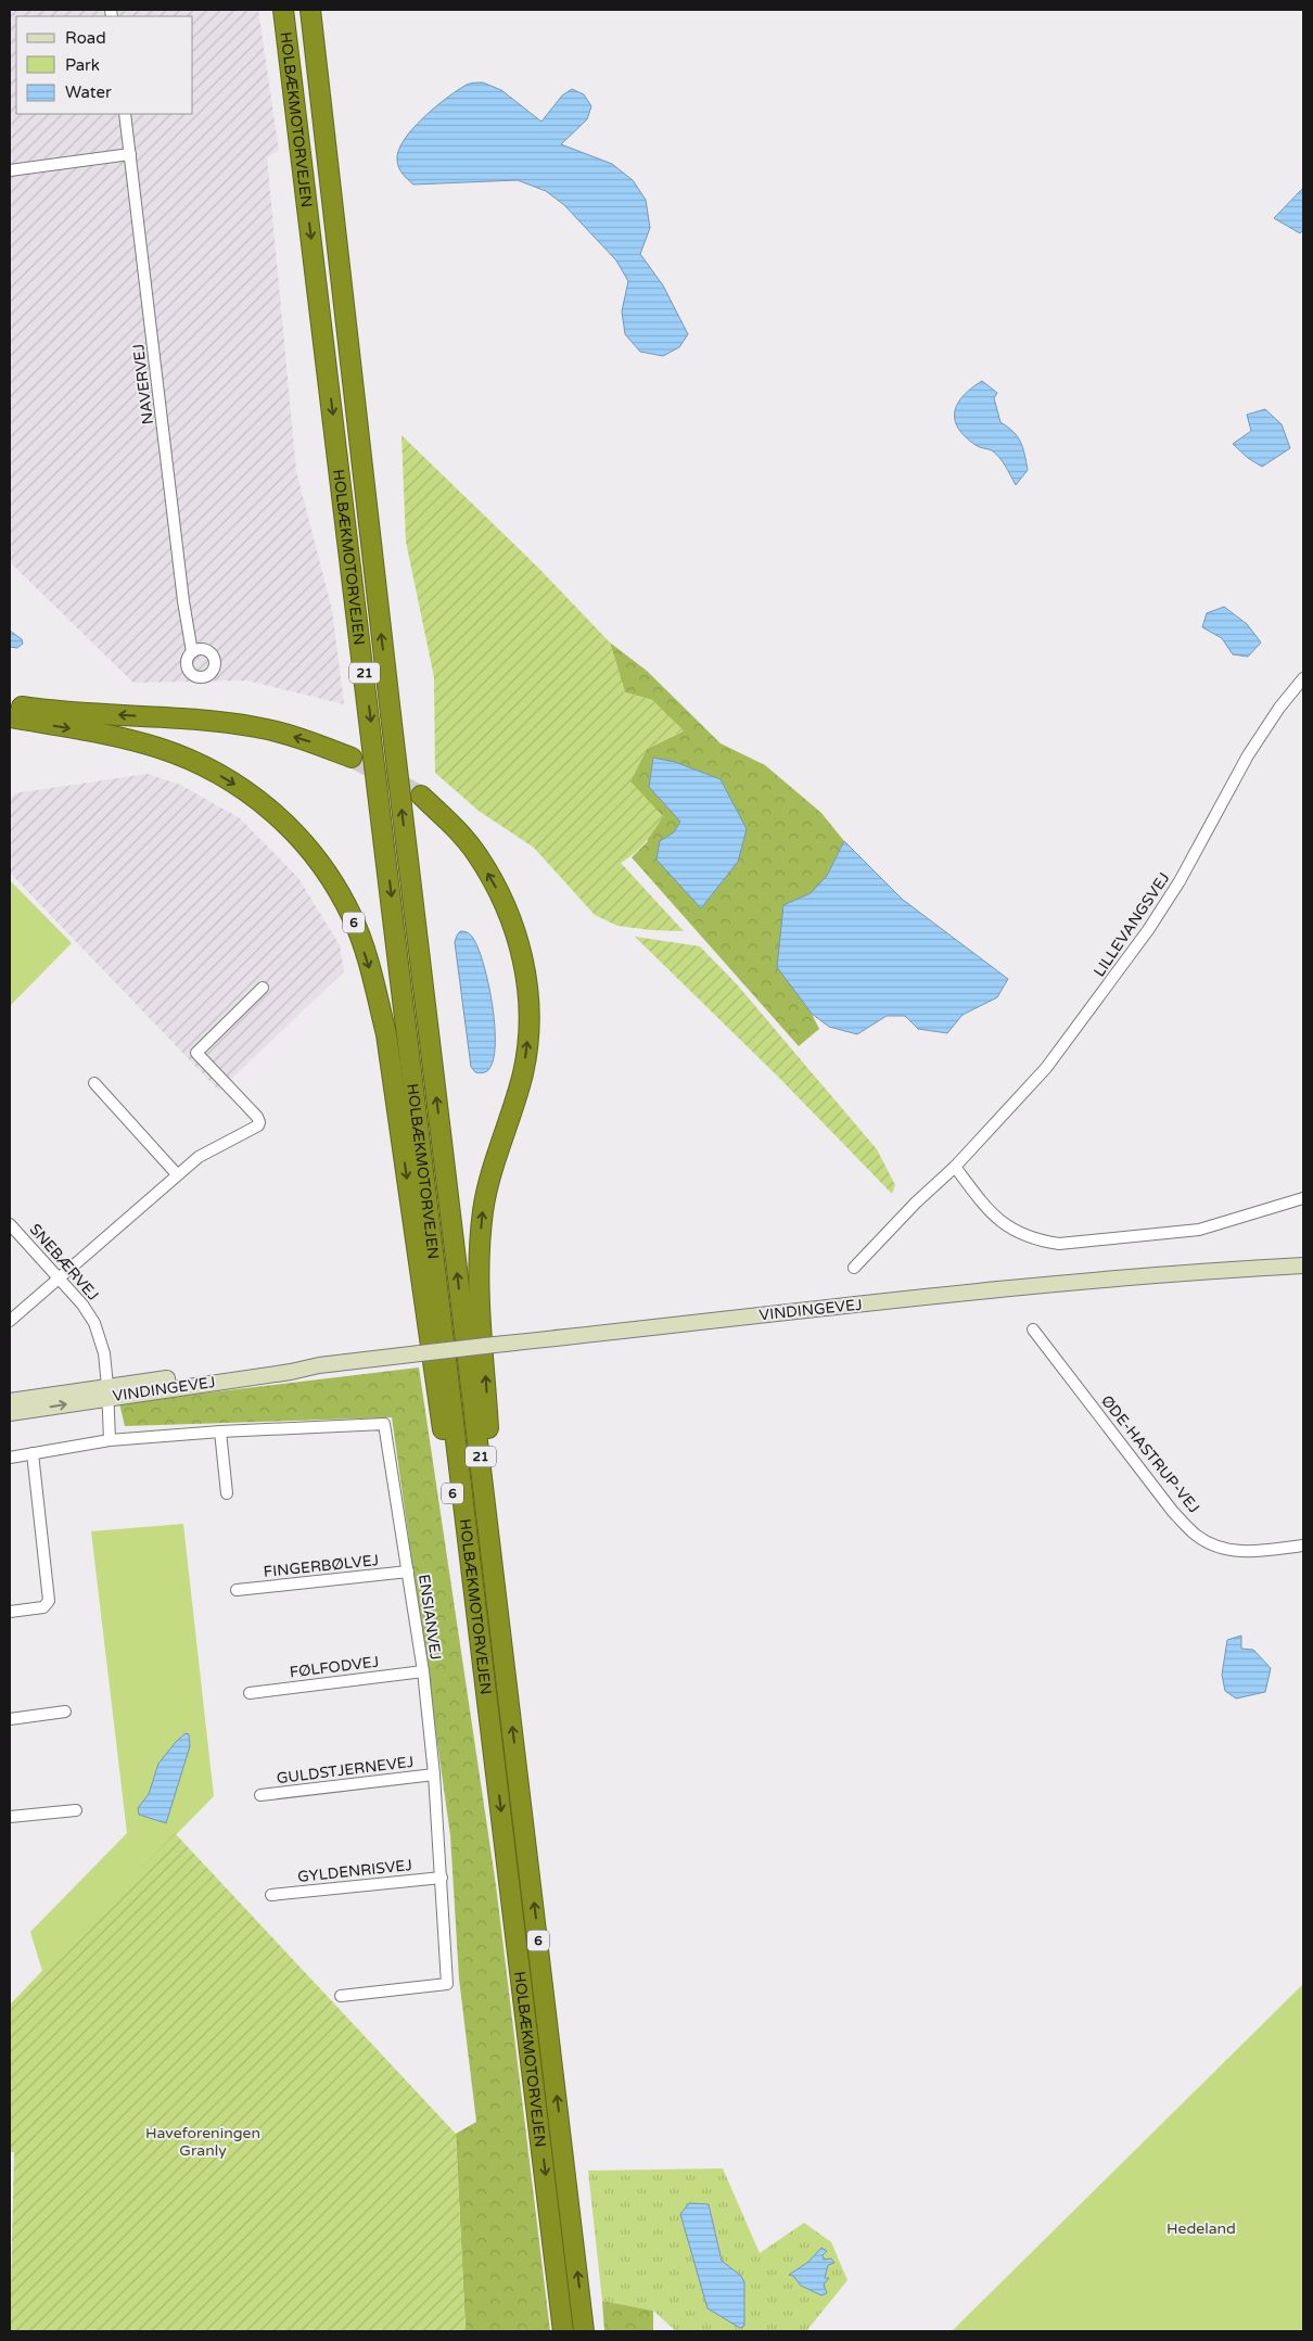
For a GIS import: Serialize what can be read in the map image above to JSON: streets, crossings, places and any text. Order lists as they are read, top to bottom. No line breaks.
{"streets":{"highway":["HOLBÆKMOTORVEJEN","21","6"],"main road":["VINDINGEVEJ"],"street":["NAVERVEJ","LILLEVANGSVEJ","SNEBÆRVEJ","ØDE-HASTRUP-VEJ","FINGERBØLVEJ","ENSIANVEJ","FØLFODVEJ","GULDSTJERNEVEJ","GYLDENRISVEJ"]},"crossings":[["HOLBÆKMOTORVEJEN","6"],["SNEBÆRVEJ","VINDINGEVEJ"],["SNEBÆRVEJ","ENSIANVEJ"],["FINGERBØLVEJ","ENSIANVEJ"],["ENSIANVEJ","FØLFODVEJ"],["ENSIANVEJ","GULDSTJERNEVEJ"],["ENSIANVEJ","GYLDENRISVEJ"]],"parks":["Haveforeningen Granly","Hedeland"],"legend":["Road","Park","Water"]}
